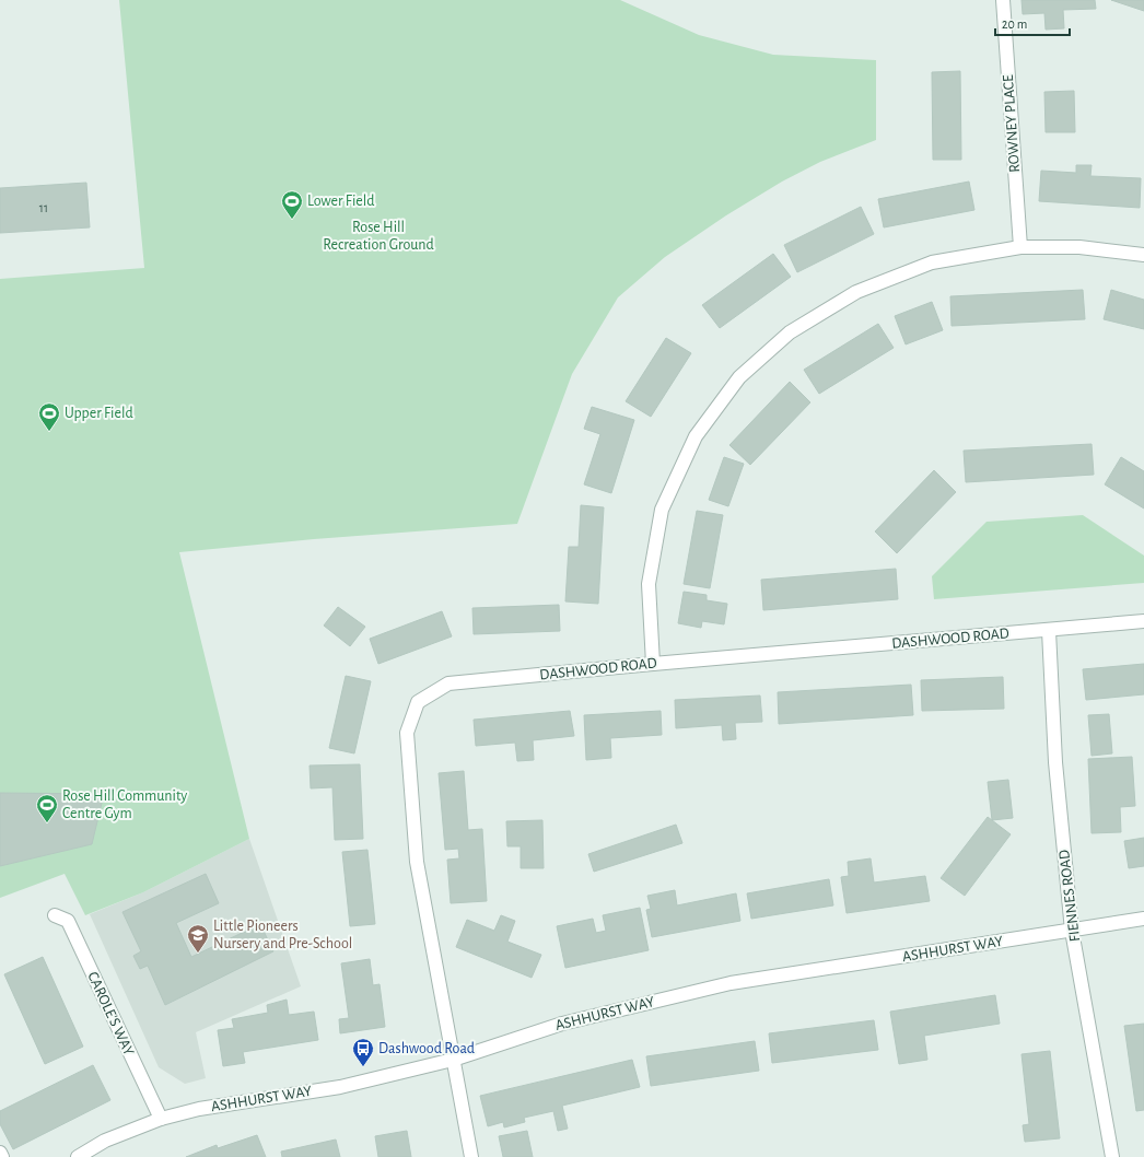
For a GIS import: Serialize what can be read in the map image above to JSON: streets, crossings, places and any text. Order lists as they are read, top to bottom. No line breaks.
{"streets":{"street":["ROWNEY PLACE","DASHWOOD ROAD","FIENNES ROAD","ASHHURST WAY","CAROLE'S WAY"]},"crossings":[["DASHWOOD ROAD","FIENNES ROAD"],["DASHWOOD ROAD","ASHHURST WAY"],["FIENNES ROAD","ASHHURST WAY"],["ASHHURST WAY","CAROLE'S WAY"]],"parks":["Rose Hill Recreation Ground"],"places":{"sports":["Lower Field","Upper Field","Rose Hill Community Centre Gym"],"school or university":["Little Pioneers Nursery and Pre-School"],"bus stop":["Dashwood Road"]},"house_numbers":["11"],"scale_bar":"20 m"}
